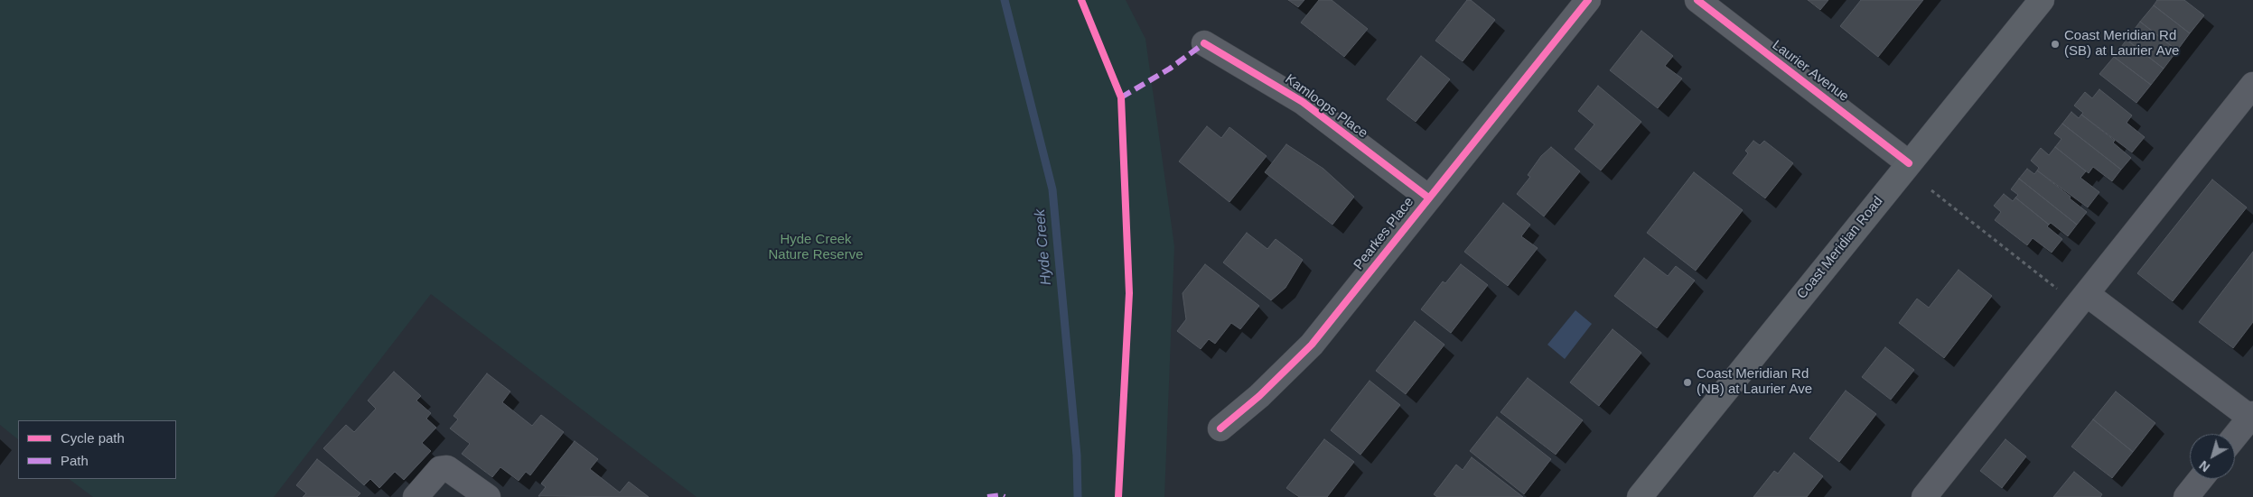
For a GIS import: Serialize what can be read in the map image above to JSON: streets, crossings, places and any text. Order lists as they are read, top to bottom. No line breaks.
{"streets":{"main road":["Coast Meridian Road"],"street":["Laurier Avenue","Kamloops Place","Pearkes Place"]},"crossings":[["Laurier Avenue","Coast Meridian Road"],["Kamloops Place","Pearkes Place"]],"water":["Hyde Creek"],"parks":["Hyde Creek Nature Reserve"],"places":["Coast Meridian Rd (SB) at Laurier Ave","Coast Meridian Rd (NB) at Laurier Ave"],"legend":["Cycle path","Path"],"north":"bottom left"}
